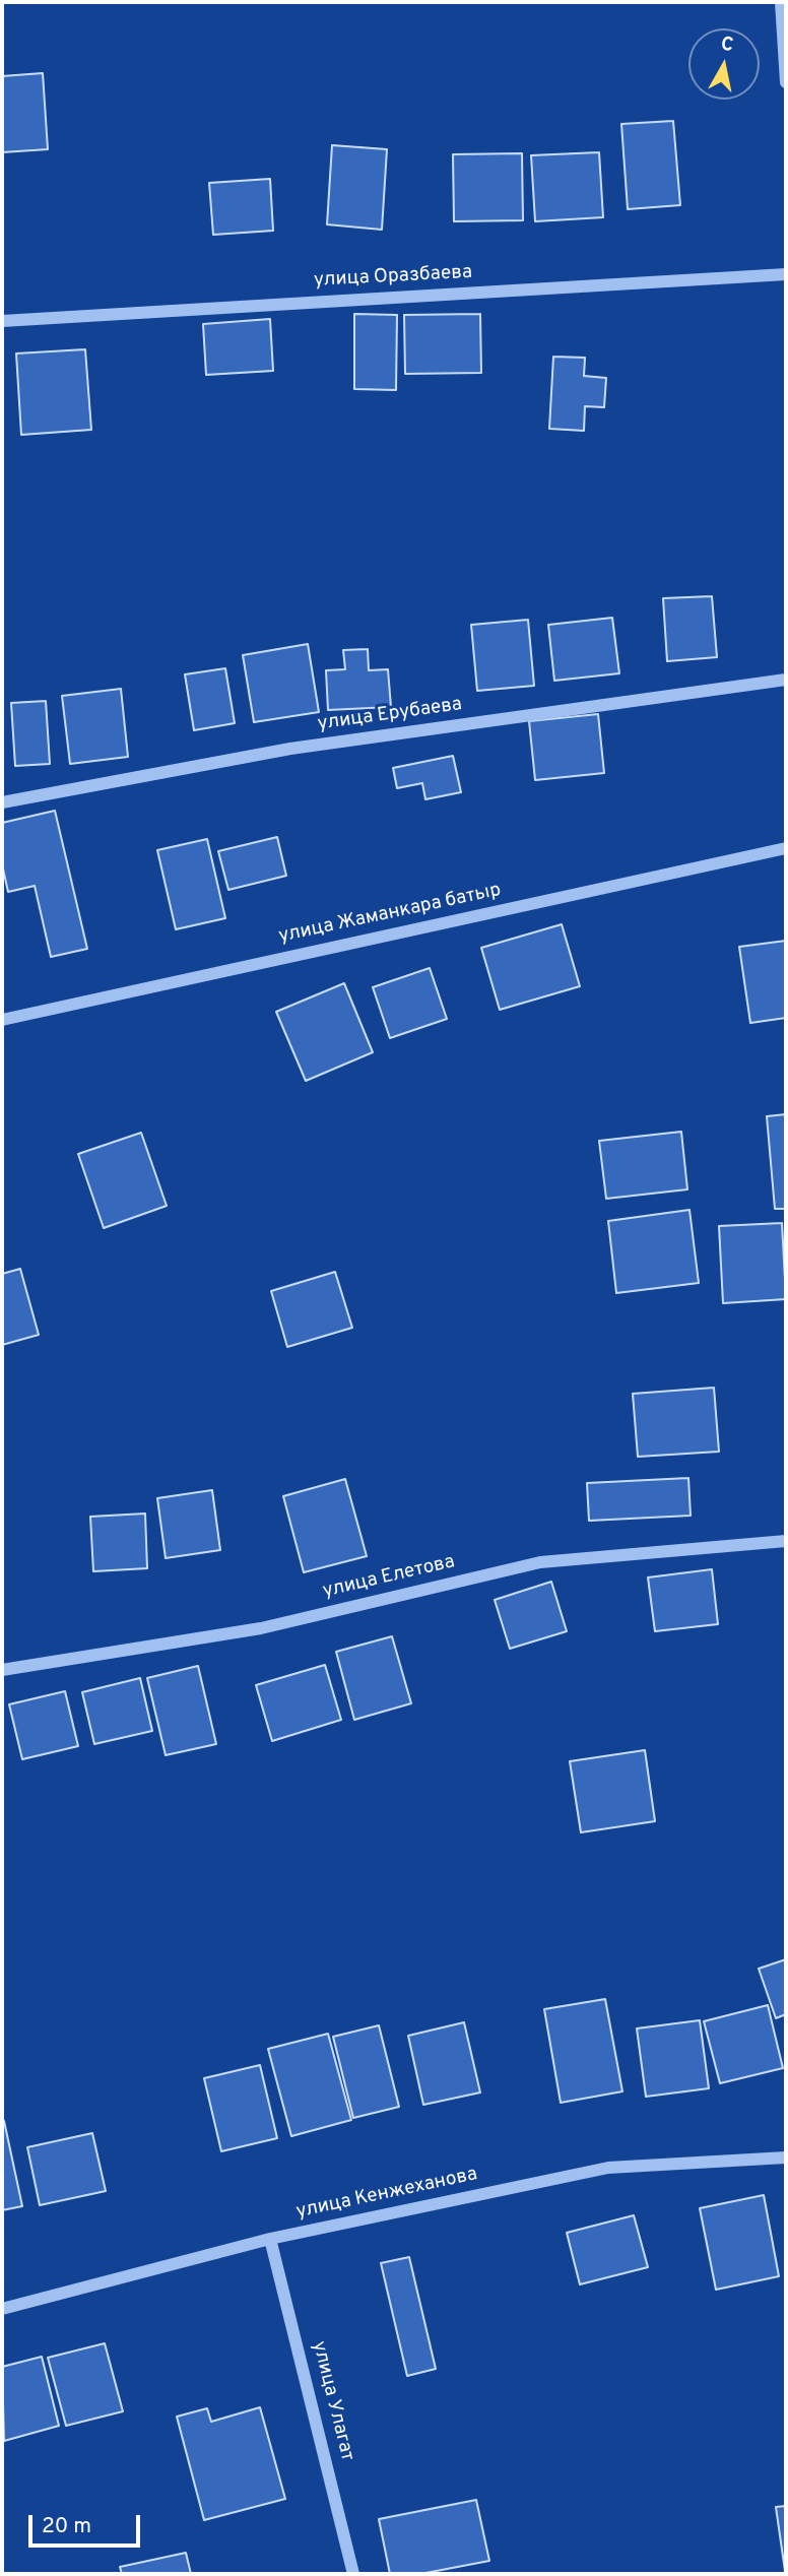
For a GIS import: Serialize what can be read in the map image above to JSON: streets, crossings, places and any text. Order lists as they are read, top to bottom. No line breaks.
{"streets":{"street":["улица Оразбаева","улица Ерубаева","улица Жаманкара батыр","улица Елетова","улица Кенжеханова","улица Улагат"]},"crossings":[["улица Кенжеханова","улица Улагат"]],"scale_bar":"20 m","north":"top"}
